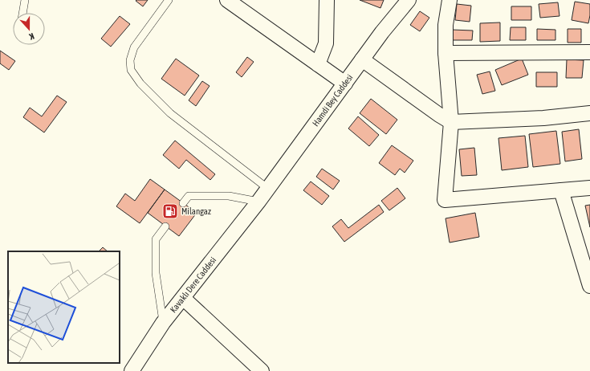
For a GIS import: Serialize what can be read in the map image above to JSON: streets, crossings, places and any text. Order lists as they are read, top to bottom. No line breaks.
{"streets":{"street":["Hamdi Bey Caddesi","Kavaklı Dere Caddesi"]},"crossings":[["Hamdi Bey Caddesi","Kavaklı Dere Caddesi"]],"places":{"fuel station":["Milangaz"]},"north":"bottom"}
